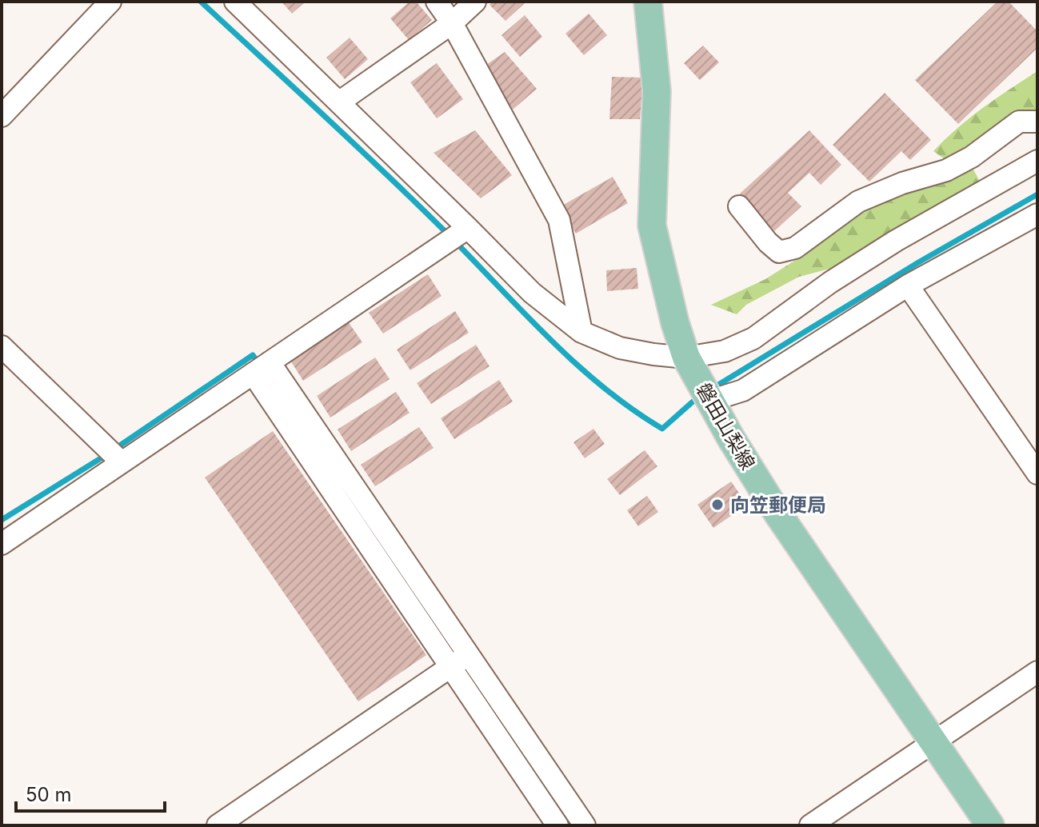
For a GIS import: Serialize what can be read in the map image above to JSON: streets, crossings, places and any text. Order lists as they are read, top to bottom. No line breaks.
{"streets":{"main road":["磐田山梨線"]},"places":["向笠郵便局"],"scale_bar":"50 m"}
